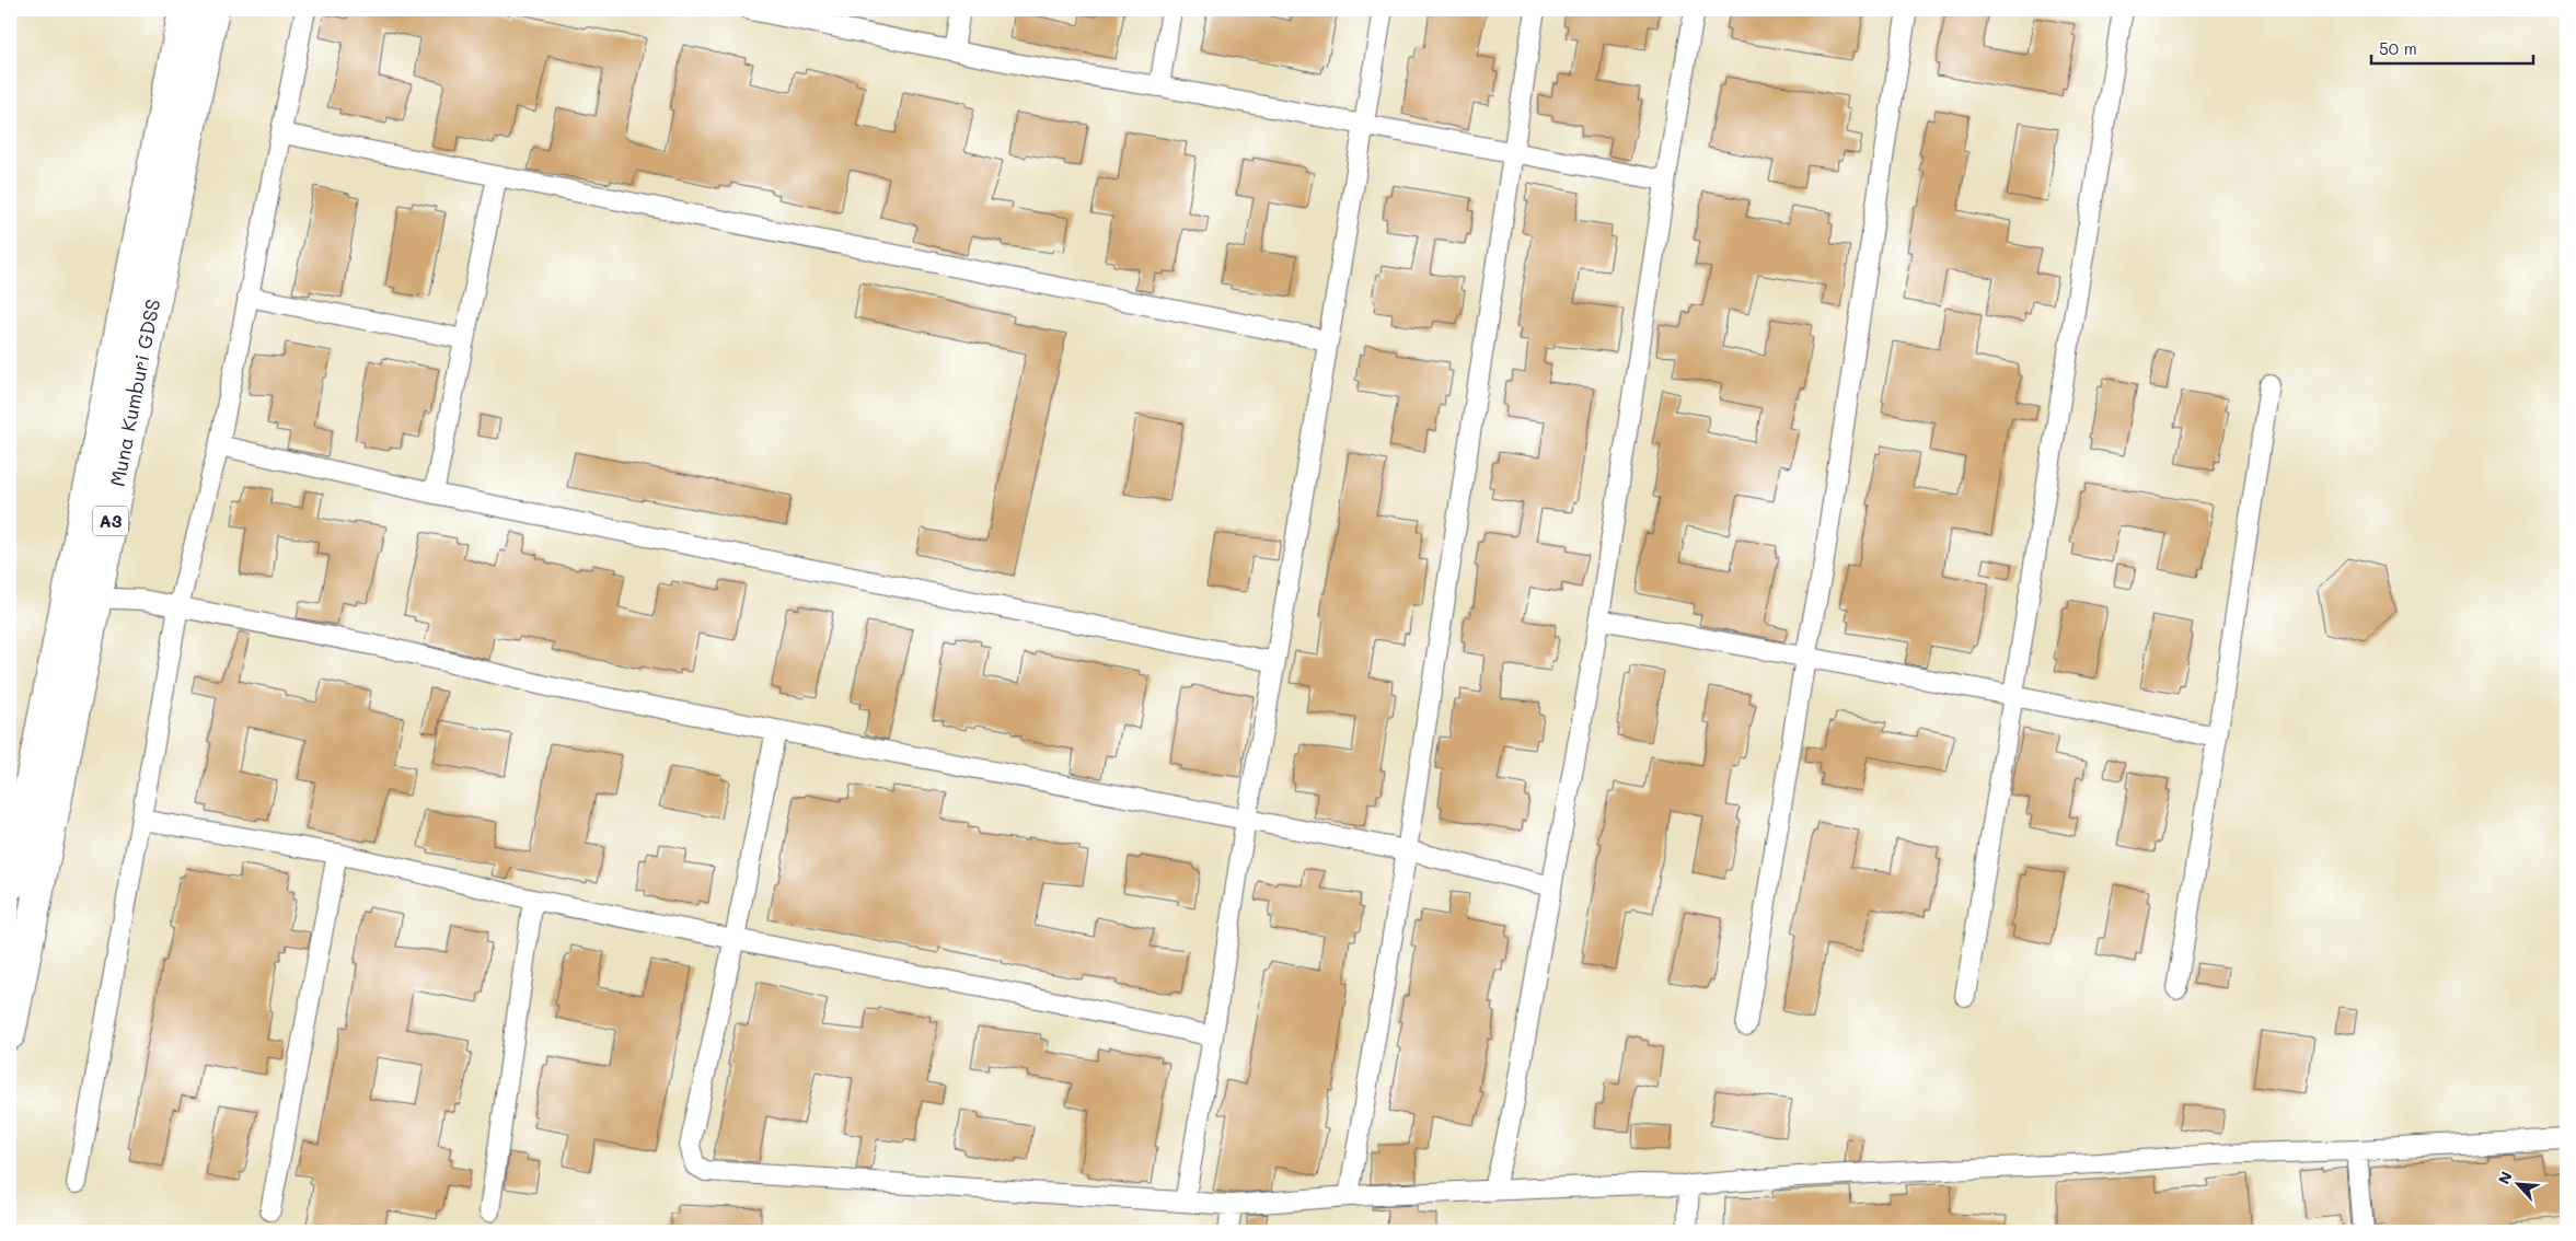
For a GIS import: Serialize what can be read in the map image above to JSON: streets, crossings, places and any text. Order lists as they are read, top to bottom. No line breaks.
{"streets":{"highway":["Muna Kumburi GDSS","A3"]},"scale_bar":"50 m","north":"top left"}
